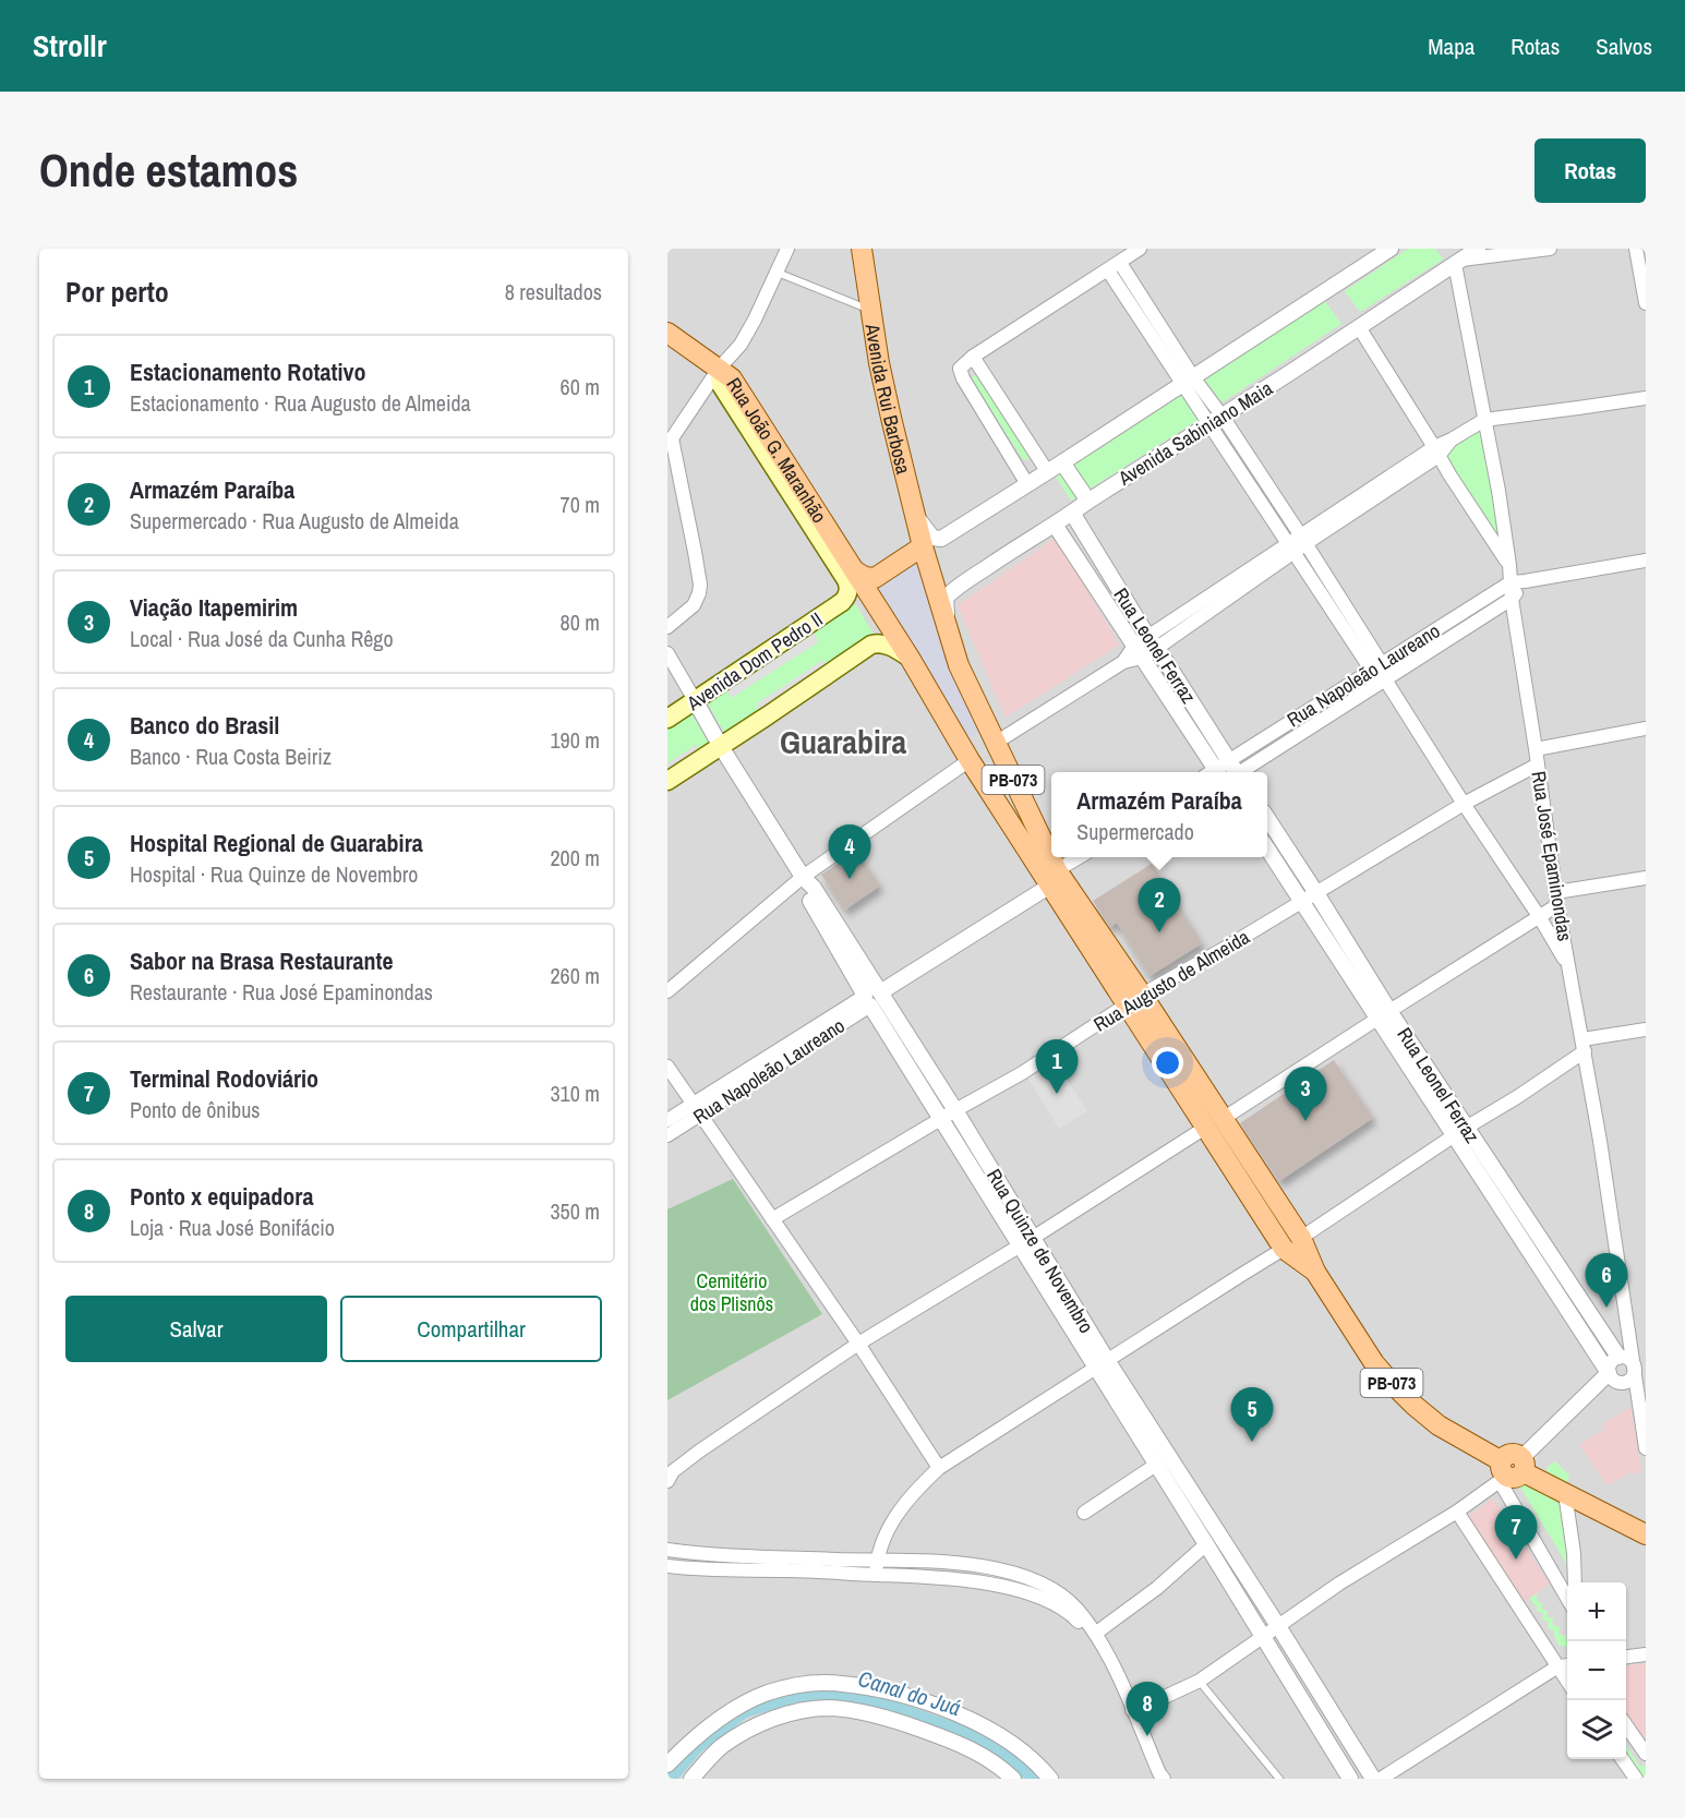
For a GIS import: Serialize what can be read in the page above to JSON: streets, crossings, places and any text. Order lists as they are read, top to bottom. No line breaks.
{"streets":{"main road":["Avenida Rui Barbosa","Rua João G. Maranhão","Avenida Dom Pedro II","PB-073"],"street":["Avenida Sabiniano Maia","Rua Leonel Ferraz","Rua Napoleão Laureano","Rua José Epaminondas","Rua Augusto de Almeida","Rua Quinze de Novembro"]},"crossings":[["Avenida Rui Barbosa","PB-073"],["Avenida Sabiniano Maia","Rua Leonel Ferraz"],["Avenida Sabiniano Maia","PB-073"],["Avenida Sabiniano Maia","Rua José Epaminondas"],["Rua João G. Maranhão","Avenida Dom Pedro II"],["Rua João G. Maranhão","PB-073"],["Rua Leonel Ferraz","Rua Napoleão Laureano"],["Rua Leonel Ferraz","Rua José Epaminondas"],["Rua Leonel Ferraz","Rua Augusto de Almeida"],["Avenida Dom Pedro II","Rua Quinze de Novembro"],["Rua Napoleão Laureano","Rua José Epaminondas"],["Rua Napoleão Laureano","Rua Quinze de Novembro"],["PB-073","Rua Augusto de Almeida"],["Rua José Epaminondas","Rua Augusto de Almeida"],["Rua Augusto de Almeida","Rua Quinze de Novembro"]],"districts":["Guarabira"],"water":["Canal do Juá"],"parks":["Cemitério dos Plisnôs"],"page":{"header":"Strollr","nav":["Mapa","Rotas","Salvos"],"buttons":["Rotas",["Salvar","Compartilhar"]],"title":"Onde estamos","heading":["Por perto","8 resultados"],"list":[{"mark":"1","name":"Estacionamento Rotativo","note":"Estacionamento · Rua Augusto de Almeida","value":"60 m"},{"mark":"2","name":"Armazém Paraíba","note":"Supermercado · Rua Augusto de Almeida","value":"70 m"},{"mark":"3","name":"Viação Itapemirim","note":"Local · Rua José da Cunha Rêgo","value":"80 m"},{"mark":"4","name":"Banco do Brasil","note":"Banco · Rua Costa Beiriz","value":"190 m"},{"mark":"5","name":"Hospital Regional de Guarabira","note":"Hospital · Rua Quinze de Novembro","value":"200 m"},{"mark":"6","name":"Sabor na Brasa Restaurante","note":"Restaurante · Rua José Epaminondas","value":"260 m"},{"mark":"7","name":"Terminal Rodoviário","note":"Ponto de ônibus","value":"310 m"},{"mark":"8","name":"Ponto x equipadora","note":"Loja · Rua José Bonifácio","value":"350 m"}],"popup":["Armazém Paraíba","Supermercado"],"pins":["4","2","1","3","6","5","7","8"],"map_buttons":["+","−"]}}
